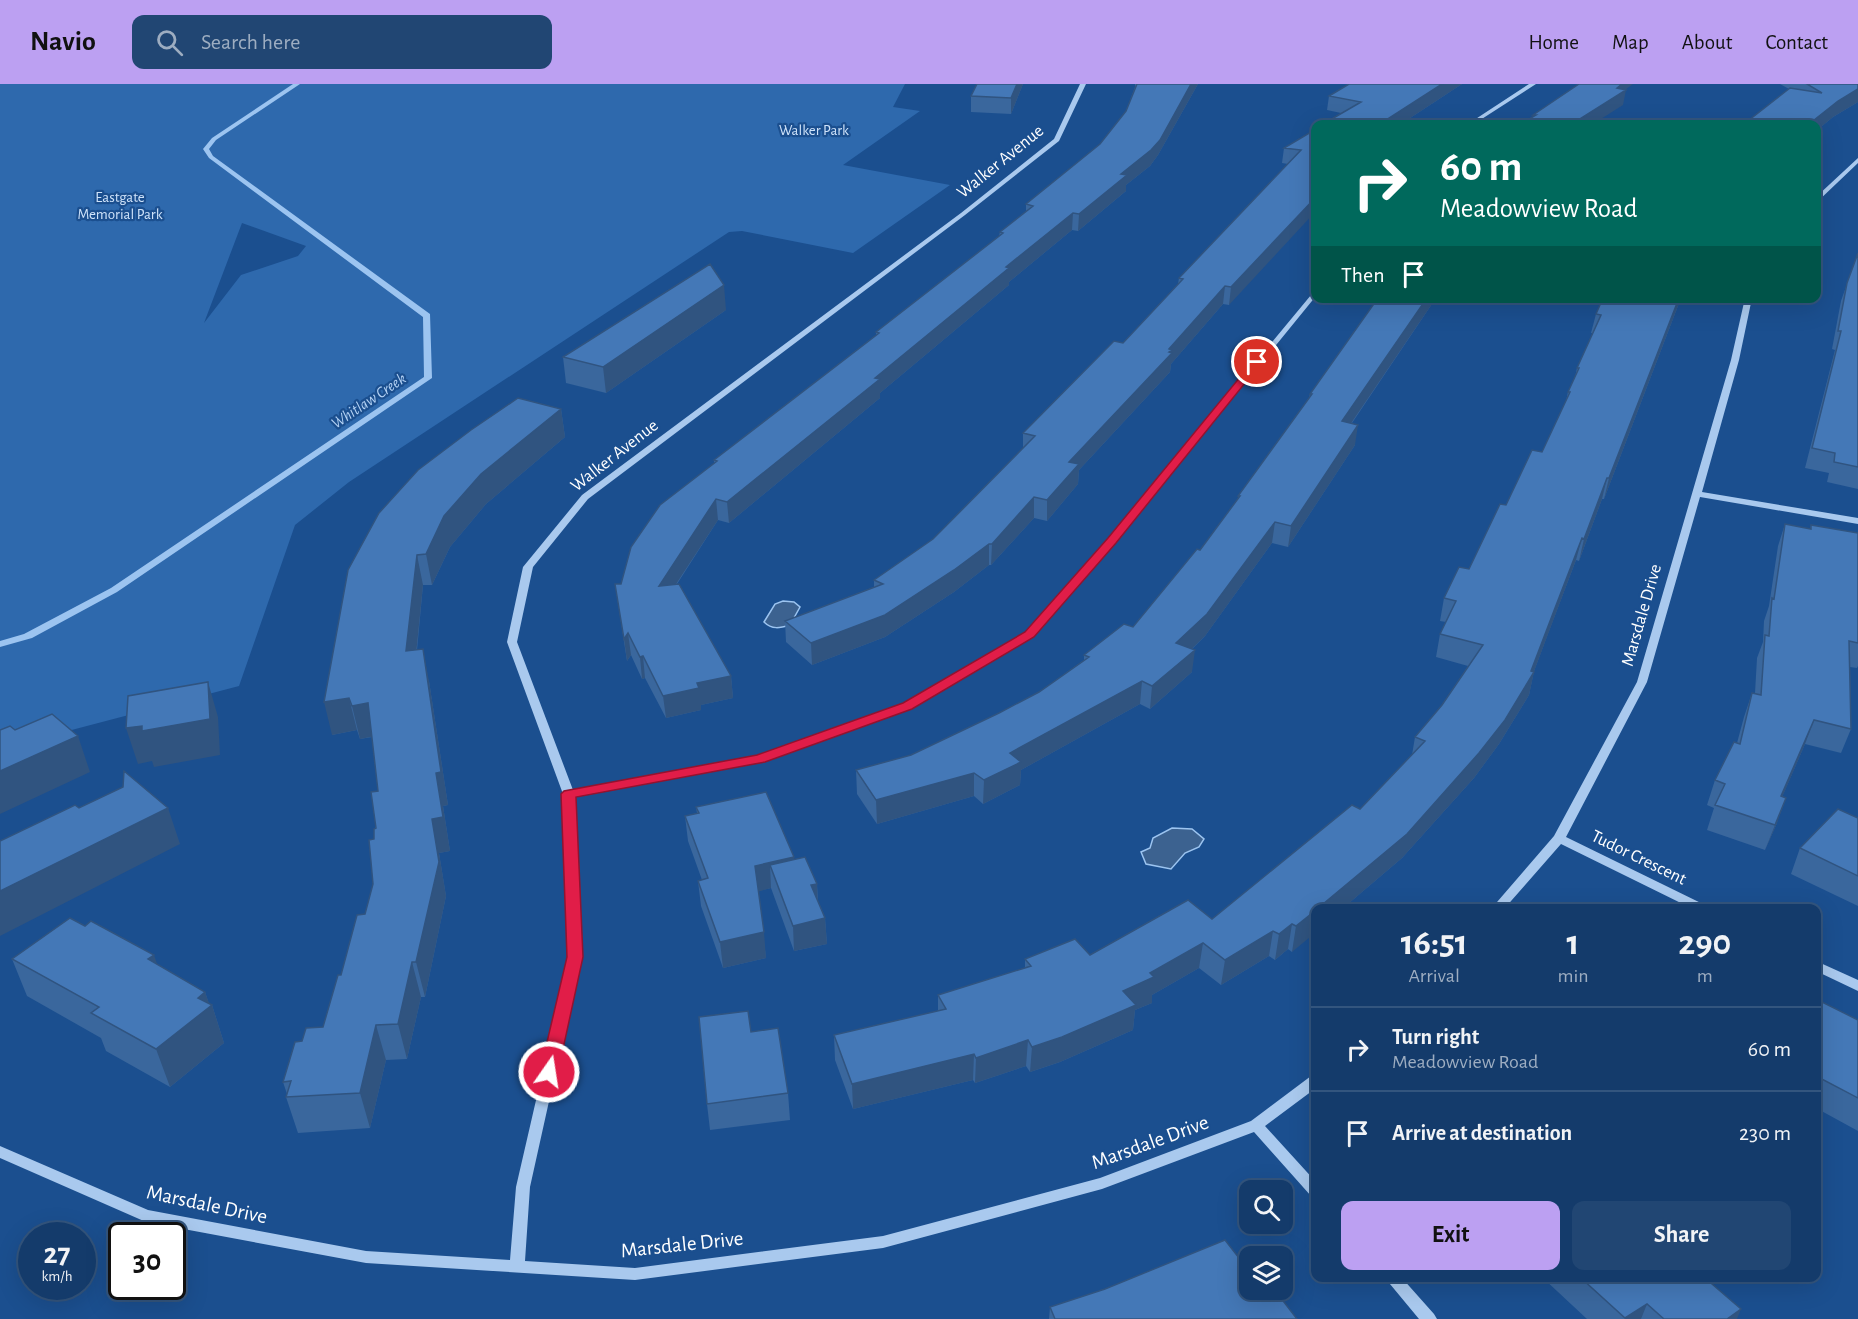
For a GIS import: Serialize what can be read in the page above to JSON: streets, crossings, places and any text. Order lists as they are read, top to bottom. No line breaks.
{"streets":{"street":["Walker Avenue","Marsdale Drive","Tudor Crescent"]},"crossings":[["Walker Avenue","Marsdale Drive"],["Marsdale Drive","Tudor Crescent"]],"water":["Whitlaw Creek"],"parks":["Walker Park","Eastgate Memorial Park"],"page":{"header":"Navio","search":"Search here","nav":["Home","Map","About","Contact"],"turn":["60 m","Meadowview Road"],"then":"Then","eta":["16:51","Arrival","1","min","290","m"],"list":[{"name":"Turn right","note":"Meadowview Road","value":"60 m"},{"name":"Arrive at destination","value":"230 m"}],"buttons":["Exit","Share"],"speed":"27 km/h","limit":"30"}}
